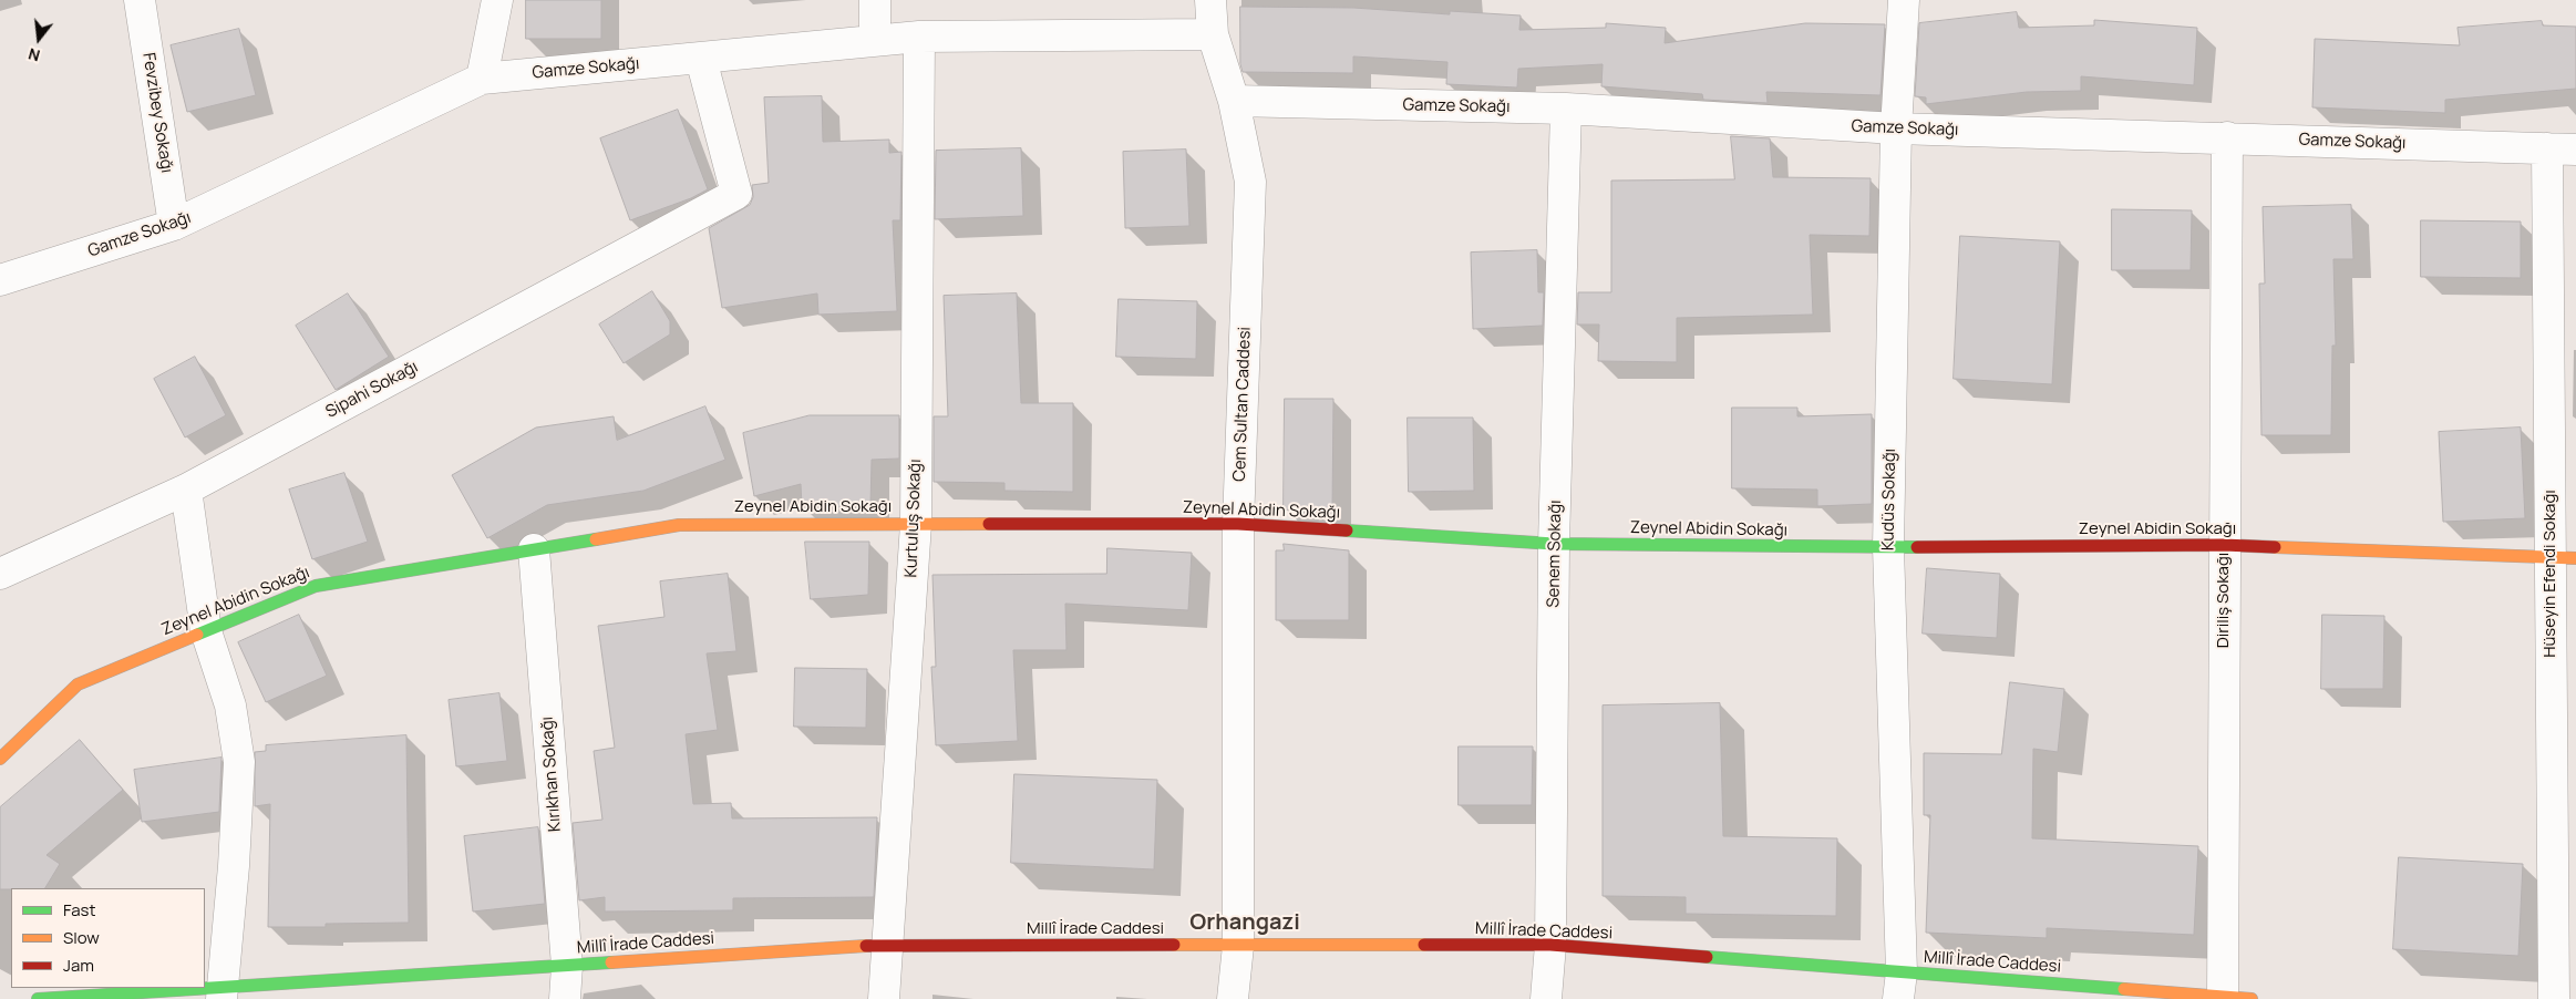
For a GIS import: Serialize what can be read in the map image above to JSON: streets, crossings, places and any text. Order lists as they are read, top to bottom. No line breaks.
{"streets":{"street":["Gamze Sokağı","Fevzibey Sokağı","Sipahi Sokağı","Cem Sultan Caddesi","Kudüs Sokağı","Zeynel Abidin Sokağı","Kurtuluş Sokağı","Senem Sokağı","Hüseyin Efendi Sokağı","Diriliş Sokağı","Kırıkhan Sokağı","Millî İrade Caddesi"]},"crossings":[["Gamze Sokağı","Fevzibey Sokağı"],["Gamze Sokağı","Sipahi Sokağı"],["Gamze Sokağı","Cem Sultan Caddesi"],["Gamze Sokağı","Kudüs Sokağı"],["Gamze Sokağı","Kurtuluş Sokağı"],["Gamze Sokağı","Senem Sokağı"],["Gamze Sokağı","Hüseyin Efendi Sokağı"],["Gamze Sokağı","Diriliş Sokağı"],["Cem Sultan Caddesi","Zeynel Abidin Sokağı"],["Cem Sultan Caddesi","Millî İrade Caddesi"],["Kudüs Sokağı","Zeynel Abidin Sokağı"],["Kudüs Sokağı","Millî İrade Caddesi"],["Zeynel Abidin Sokağı","Kurtuluş Sokağı"],["Zeynel Abidin Sokağı","Senem Sokağı"],["Zeynel Abidin Sokağı","Hüseyin Efendi Sokağı"],["Zeynel Abidin Sokağı","Diriliş Sokağı"],["Zeynel Abidin Sokağı","Kırıkhan Sokağı"],["Kurtuluş Sokağı","Millî İrade Caddesi"],["Senem Sokağı","Millî İrade Caddesi"],["Diriliş Sokağı","Millî İrade Caddesi"],["Kırıkhan Sokağı","Millî İrade Caddesi"]],"districts":["Orhangazi"],"legend":["Fast","Slow","Jam"],"north":"bottom"}
